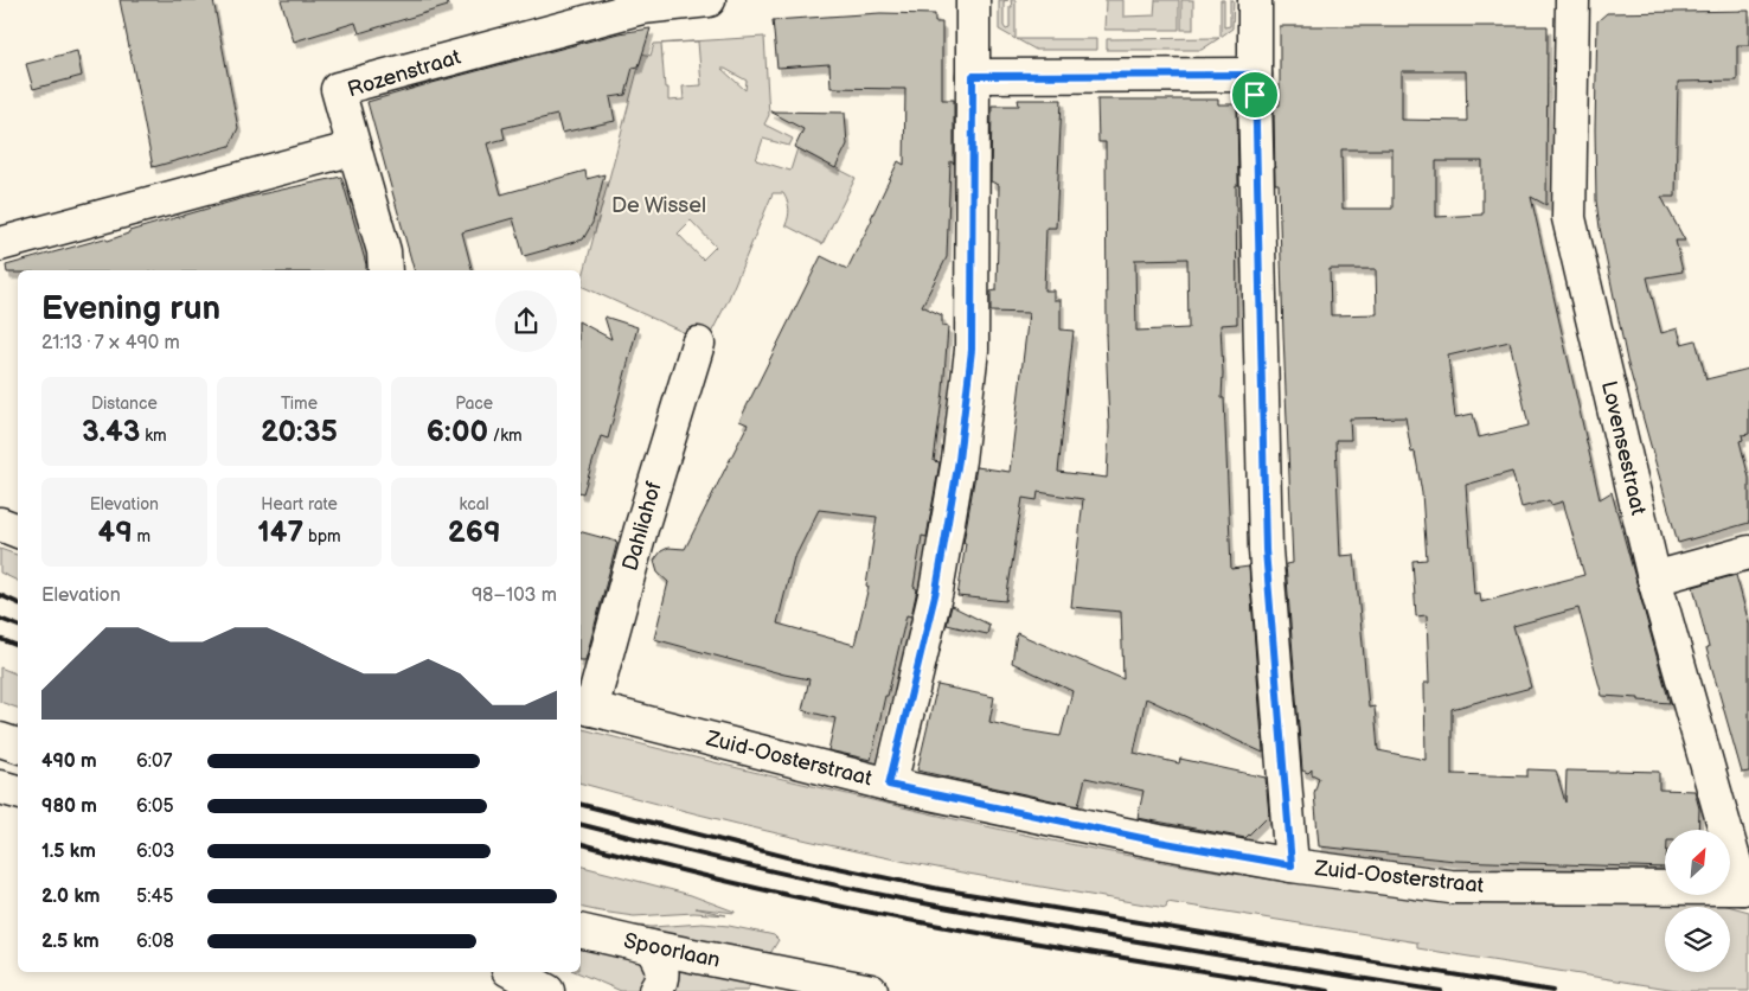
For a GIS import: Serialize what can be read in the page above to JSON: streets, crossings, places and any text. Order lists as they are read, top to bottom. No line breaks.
{"streets":{"street":["Rozenstraat","Lovensestraat","Dahliahof","Zuid-Oosterstraat","Spoorlaan"]},"crossings":[["Lovensestraat","Zuid-Oosterstraat"],["Dahliahof","Zuid-Oosterstraat"]],"parks":["De Wissel"],"north":"top right","page":{"heading":["Evening run","21:13 · 7 × 490 m"],"stats":[["Distance","3.43 km"],["Time","20:35"],["Pace","6:00 /km"],["Elevation","49 m"],["Heart rate","147 bpm"],["kcal","269"]],"chart":["Elevation","98–103 m"],"list":[{"name":"490 m","note":"6:07"},{"name":"980 m","note":"6:05"},{"name":"1.5 km","note":"6:03"},{"name":"2.0 km","note":"5:45"},{"name":"2.5 km","note":"6:08"}]}}
